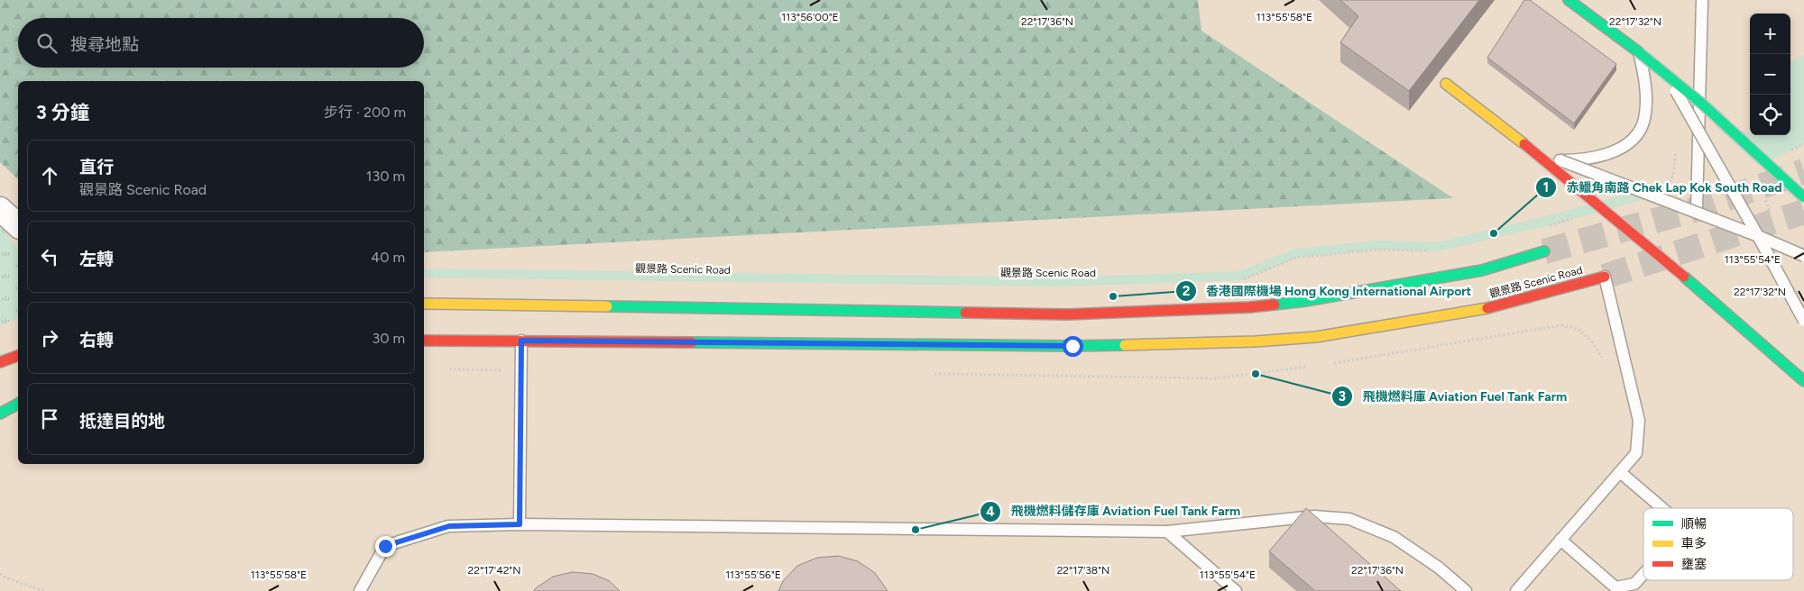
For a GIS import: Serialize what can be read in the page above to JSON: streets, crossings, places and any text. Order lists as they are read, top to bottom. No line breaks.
{"streets":{"main road":["觀景路 Scenic Road"]},"places":["赤鱲角南路 Chek Lap Kok South Road","香港國際機場 Hong Kong International Airport","飛機燃料庫 Aviation Fuel Tank Farm","飛機燃料儲存庫 Aviation Fuel Tank Farm"],"legend":["順暢","車多","壅塞"],"page":{"map_buttons":["+","−"],"search":"搜尋地點","heading":["3 分鐘","步行 · 200 m"],"list":[["直行","觀景路 Scenic Road","130 m"],["左轉","40 m"],["右轉","30 m"],"抵達目的地"]},"coordinates":["113°56'00\"E","113°55'58\"E","22°17'36\"N","22°17'32\"N","113°55'54\"E","22°17'42\"N","22°17'38\"N","113°55'56\"E"]}
